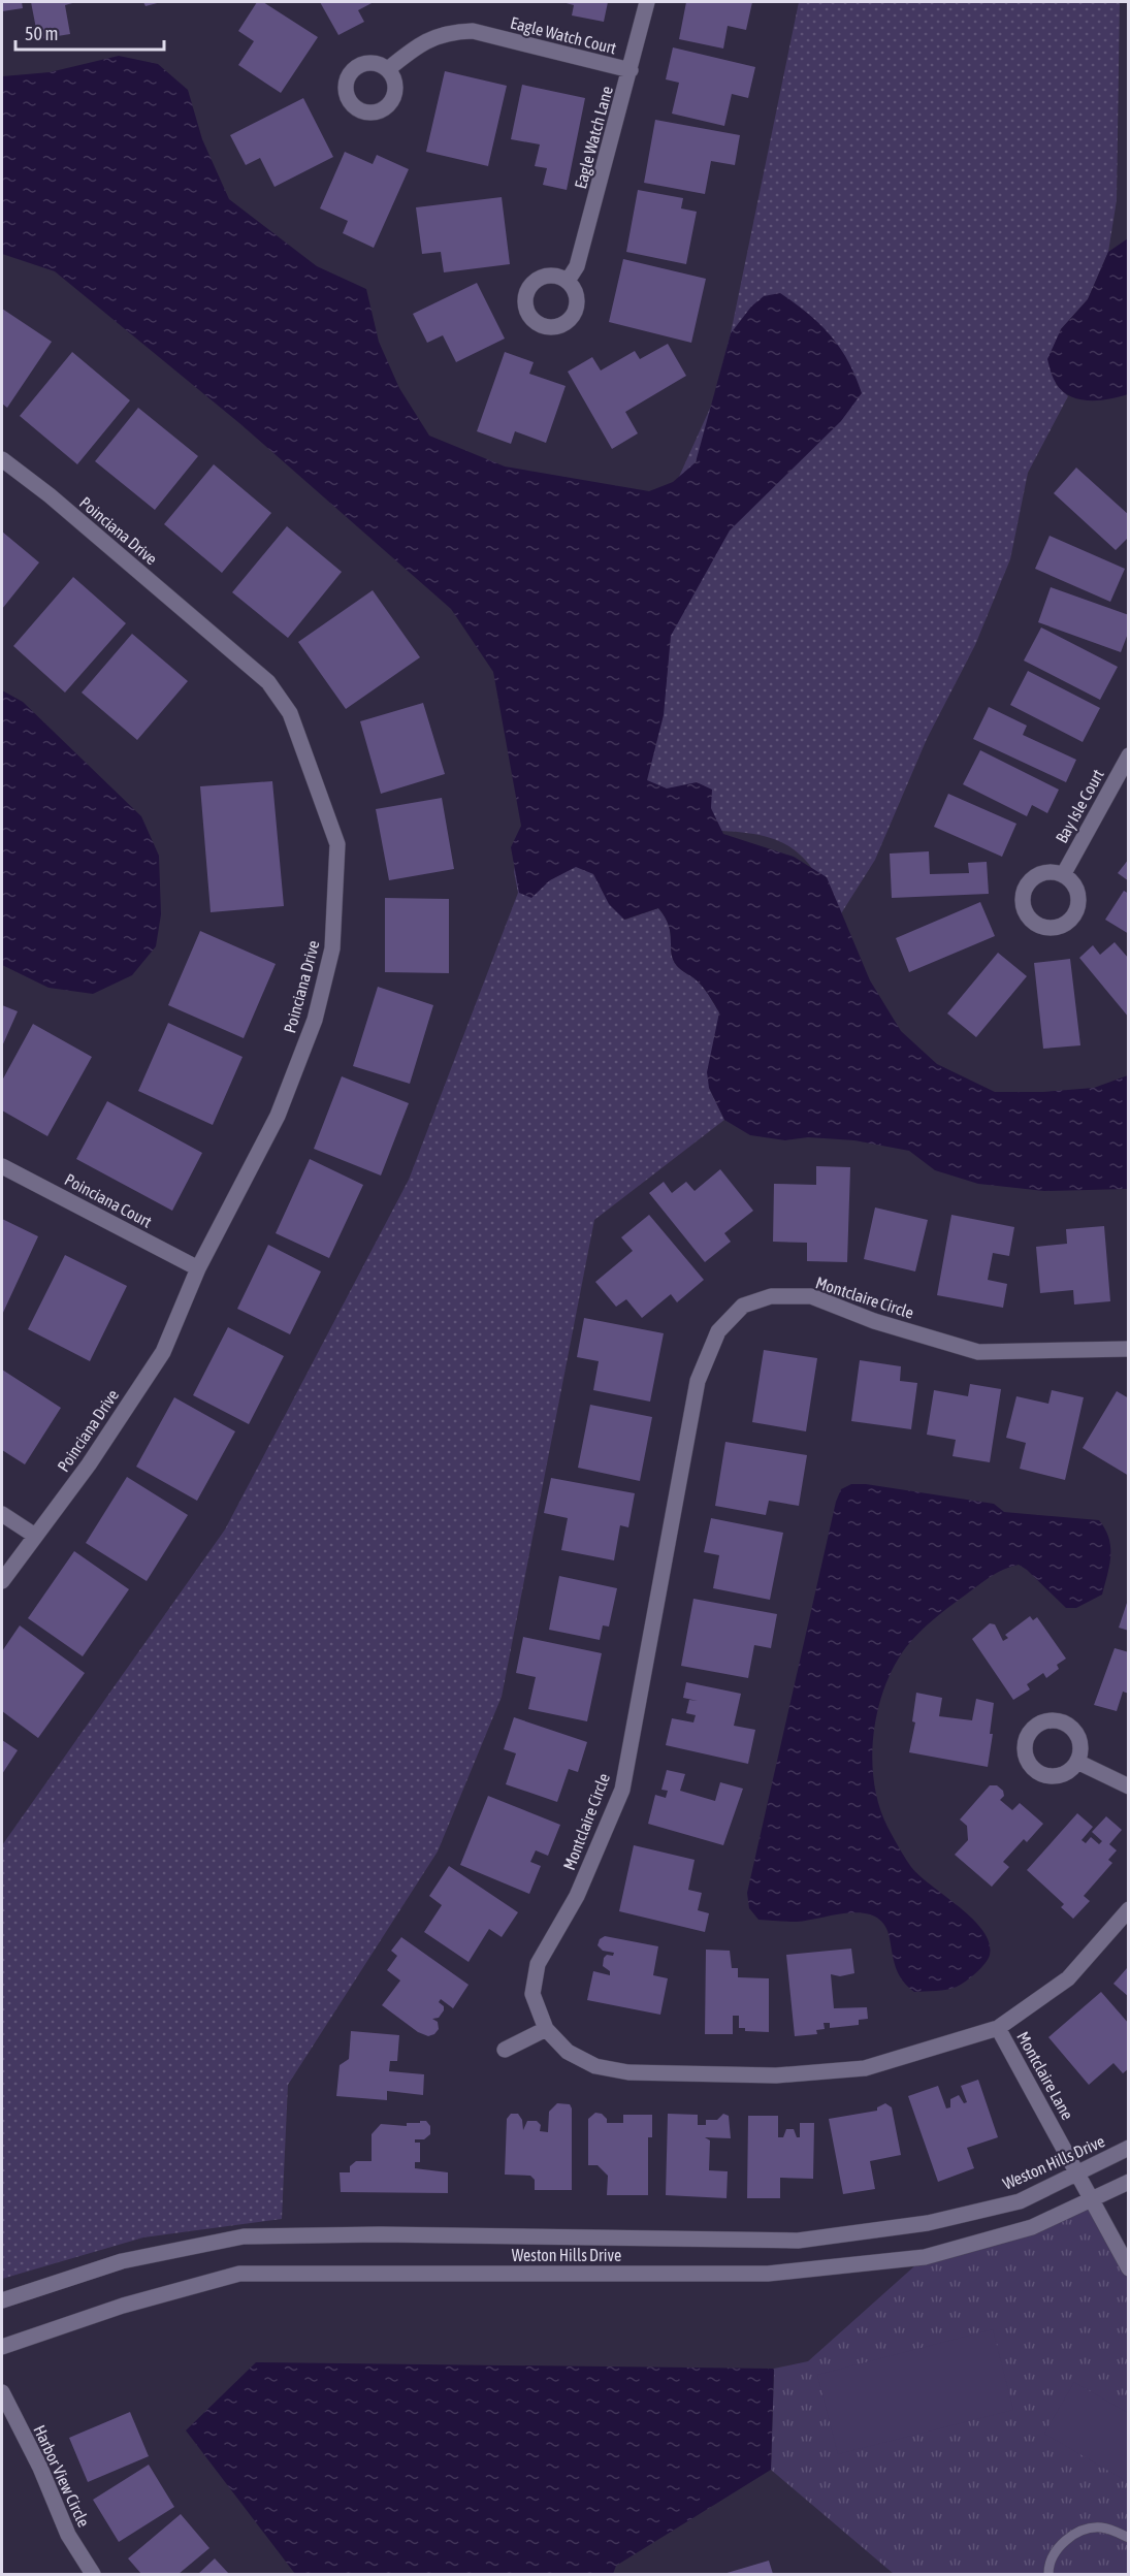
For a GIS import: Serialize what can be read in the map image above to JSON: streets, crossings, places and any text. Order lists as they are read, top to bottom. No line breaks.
{"streets":{"street":["Eagle Watch Court","Eagle Watch Lane","Poinciana Drive","Bay Isle Court","Poinciana Court","Montclaire Circle","Montclaire Lane","Weston Hills Drive","Harbor View Circle"]},"crossings":[["Eagle Watch Court","Eagle Watch Lane"],["Poinciana Drive","Poinciana Court"],["Montclaire Circle","Montclaire Lane"],["Montclaire Lane","Weston Hills Drive"]],"scale_bar":"50 m"}
